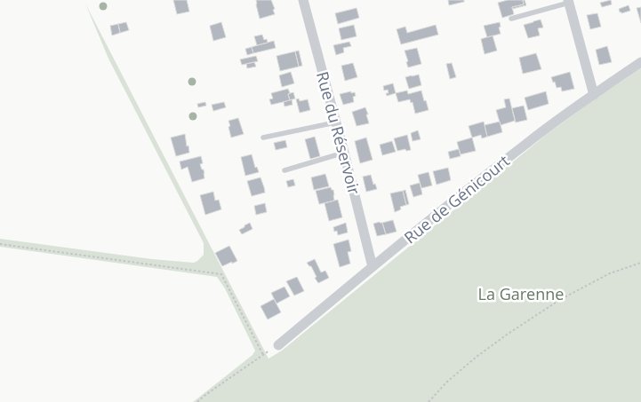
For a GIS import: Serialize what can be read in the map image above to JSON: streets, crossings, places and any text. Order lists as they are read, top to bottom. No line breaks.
{"streets":{"street":["Rue du Réservoir","Rue de Génicourt"]},"crossings":[["Rue du Réservoir","Rue de Génicourt"]],"parks":["La Garenne"]}
